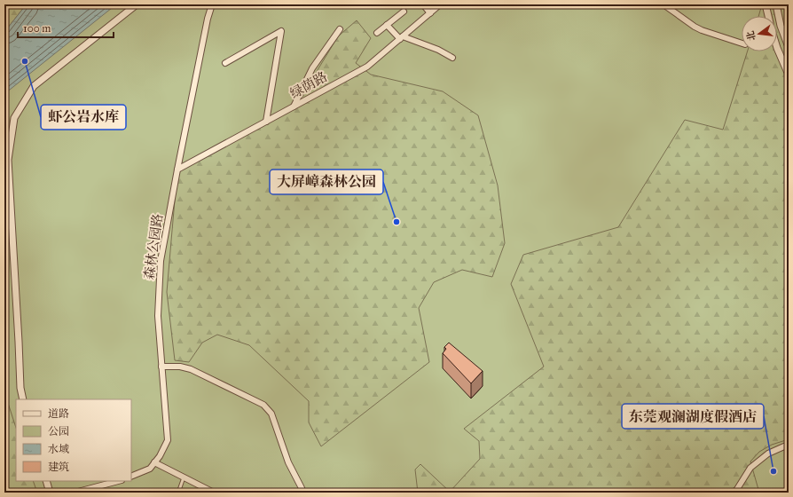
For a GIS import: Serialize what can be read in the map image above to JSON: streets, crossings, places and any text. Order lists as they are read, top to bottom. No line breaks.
{"streets":{"street":["绿荫路","森林公园路"]},"crossings":[["绿荫路","森林公园路"]],"places":["虾公岩水库","大屏嶂森林公园","东莞观澜湖度假酒店"],"legend":["道路","公园","水域","建筑"],"scale_bar":"100 m","north":"left"}
